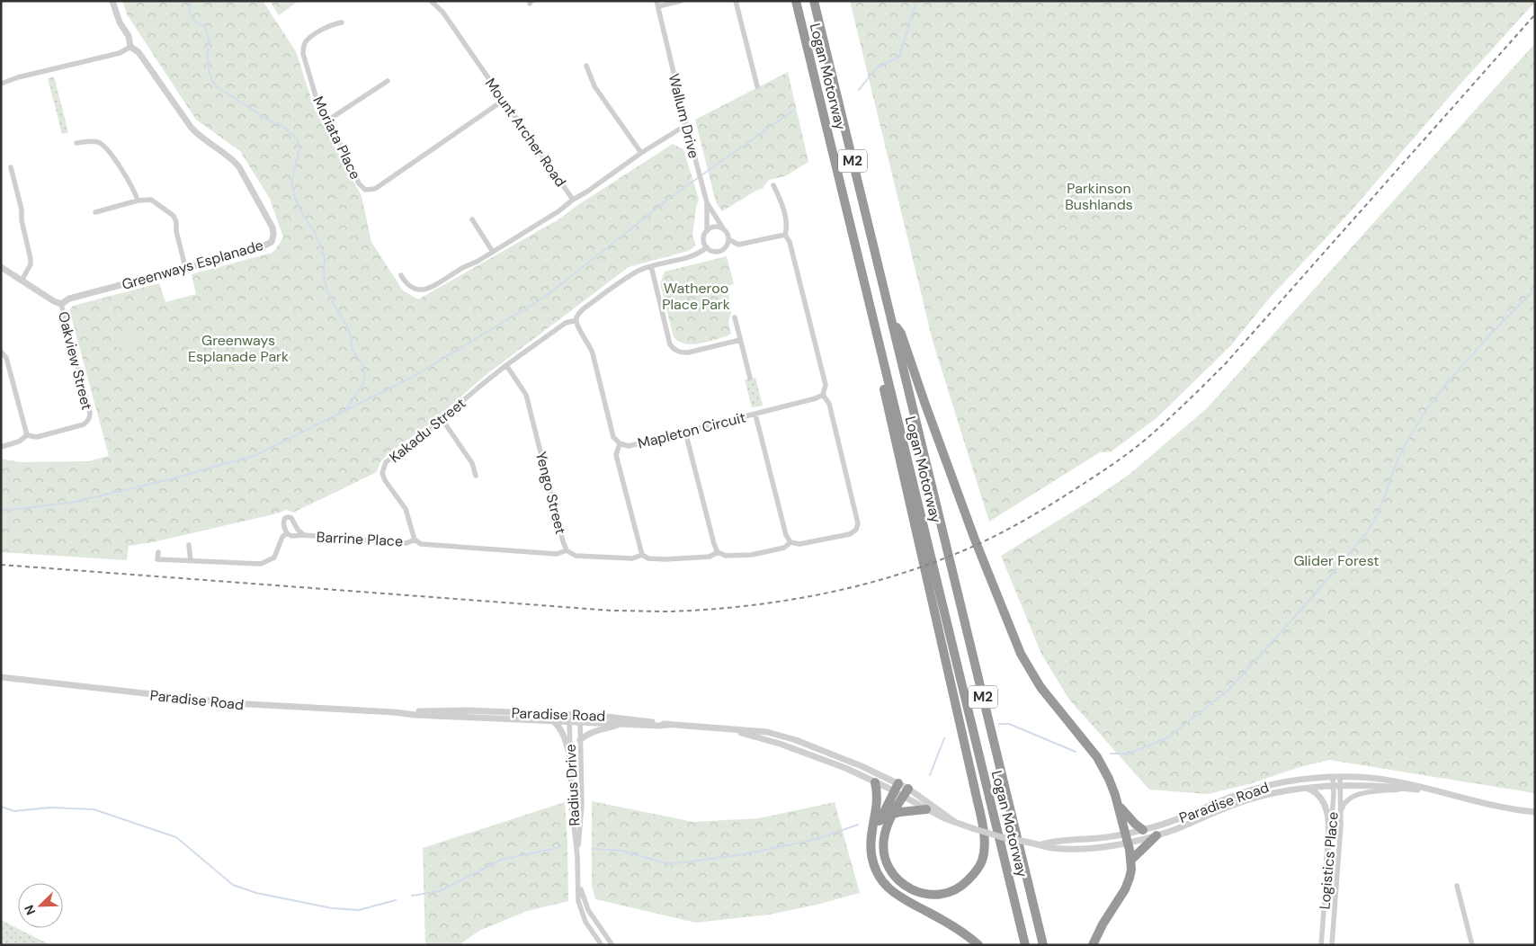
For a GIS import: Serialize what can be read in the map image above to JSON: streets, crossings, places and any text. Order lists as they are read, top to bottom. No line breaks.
{"streets":{"highway":["Logan Motorway","M2"],"street":["Wallum Drive","Mount Archer Road","Moriata Place","Greenways Esplanade","Oakview Street","Kakadu Street","Mapleton Circuit","Yengo Street","Barrine Place","Paradise Road","Radius Drive","Logistics Place"]},"crossings":[["Wallum Drive","Mount Archer Road"],["Mount Archer Road","Moriata Place"],["Greenways Esplanade","Oakview Street"],["Kakadu Street","Mapleton Circuit"],["Kakadu Street","Yengo Street"],["Kakadu Street","Barrine Place"],["Paradise Road","Radius Drive"],["Paradise Road","Logistics Place"]],"parks":["Parkinson Bushlands","Watheroo Place Park","Greenways Esplanade Park","Glider Forest"],"north":"bottom left"}
